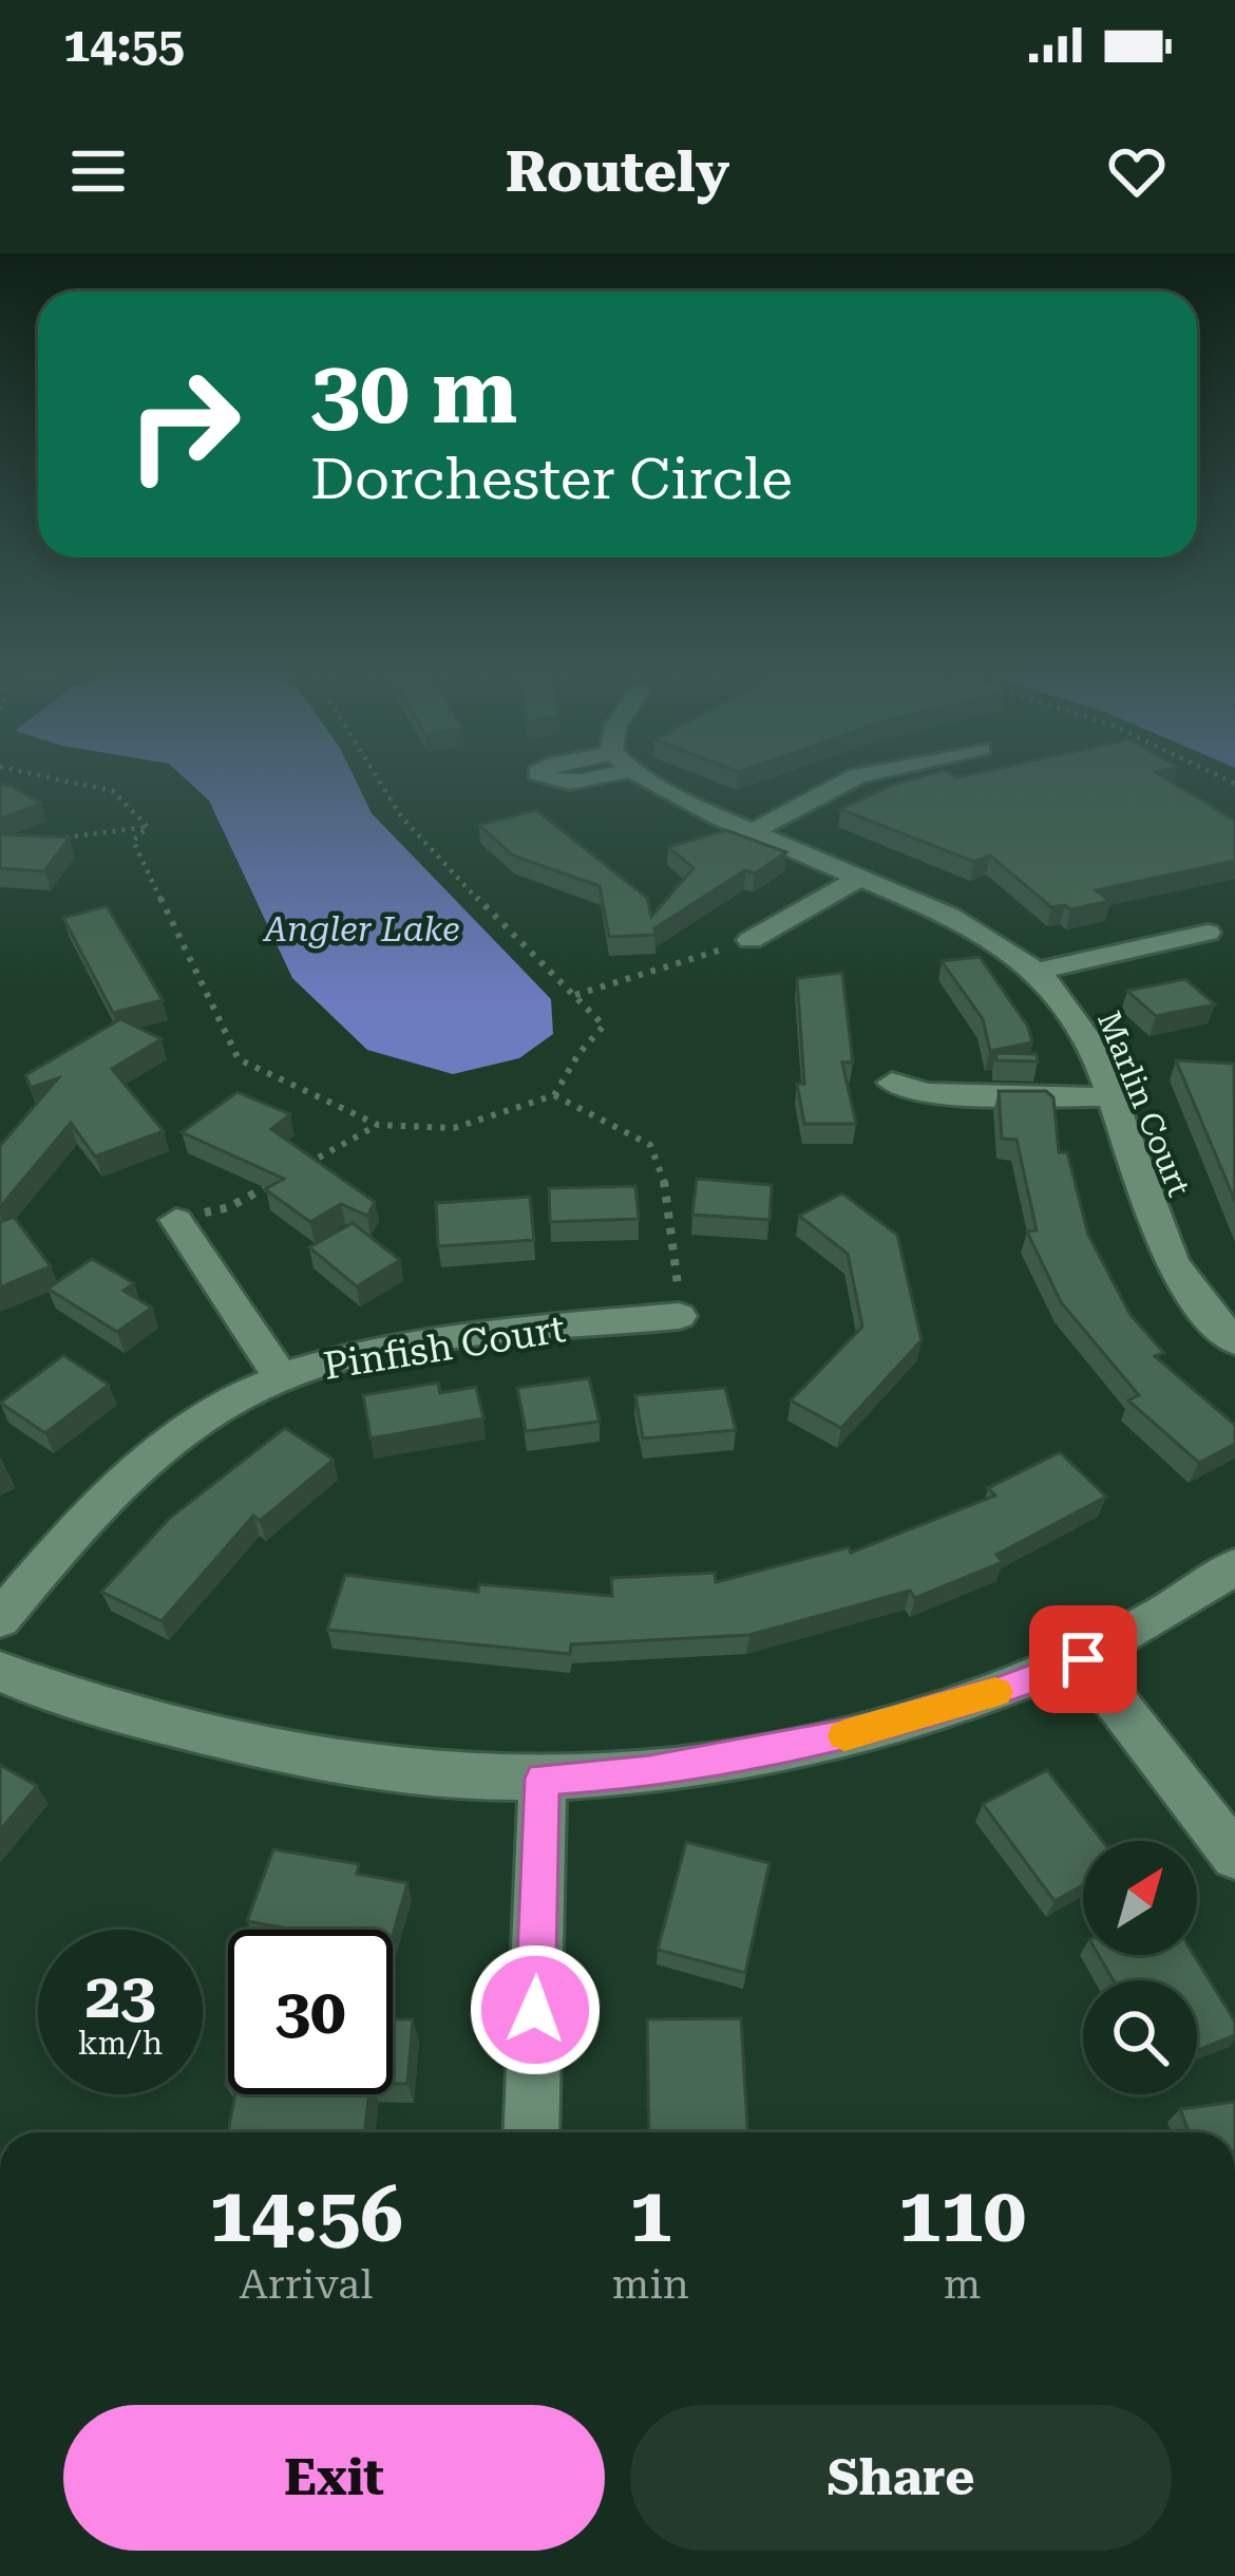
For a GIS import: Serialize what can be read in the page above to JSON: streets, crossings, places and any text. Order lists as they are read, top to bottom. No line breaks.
{"streets":{"street":["Marlin Court","Pinfish Court"]},"water":["Angler Lake"],"north":"top right","page":{"status":"14:55","header":"Routely","turn":["30 m","Dorchester Circle"],"speed":"23 km/h","limit":"30","eta":["14:56","Arrival","1","min","110","m"],"buttons":["Exit","Share"]}}
